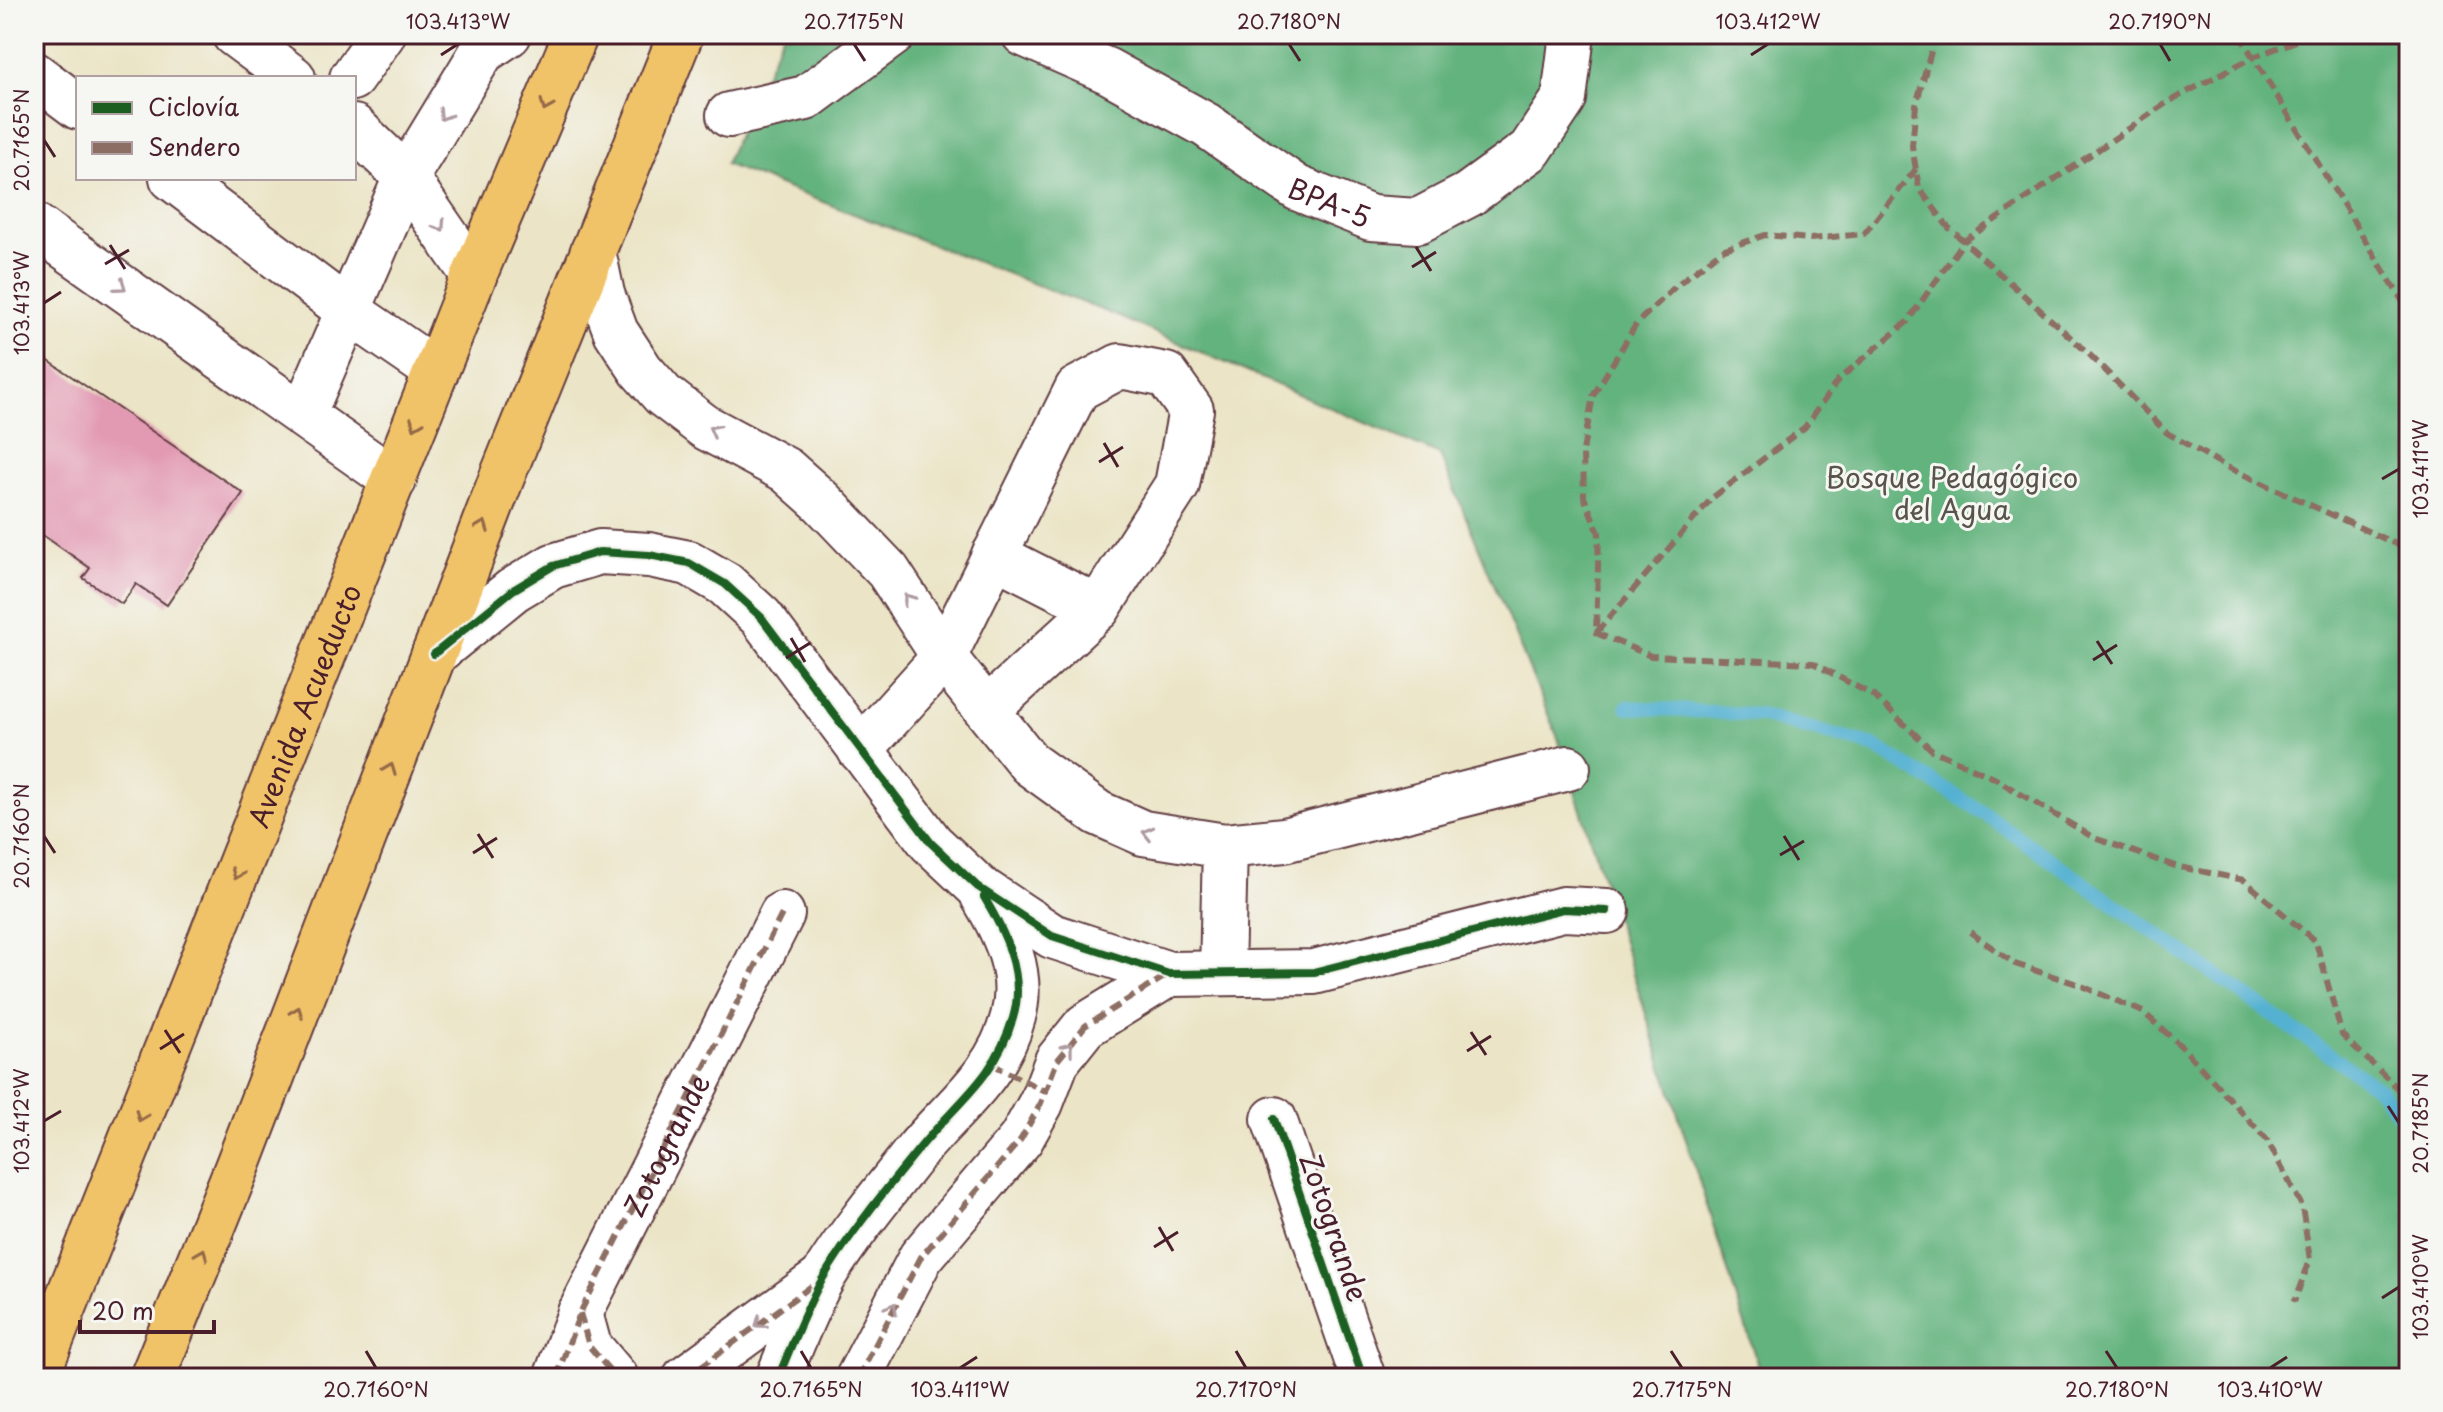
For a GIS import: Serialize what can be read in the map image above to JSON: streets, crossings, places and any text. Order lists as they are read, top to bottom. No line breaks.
{"streets":{"main road":["Avenida Acueducto"],"street":["BPA-5","Zotogrande"]},"parks":["Bosque Pedagógico del Agua"],"legend":["Ciclovía","Sendero"],"scale_bar":"20 m","coordinates":["103.413°W","20.7175°N","20.7180°N","103.412°W","20.7190°N","20.7165°N","103.411°W","20.7160°N","20.7185°N","103.410°W","20.7170°N"]}
